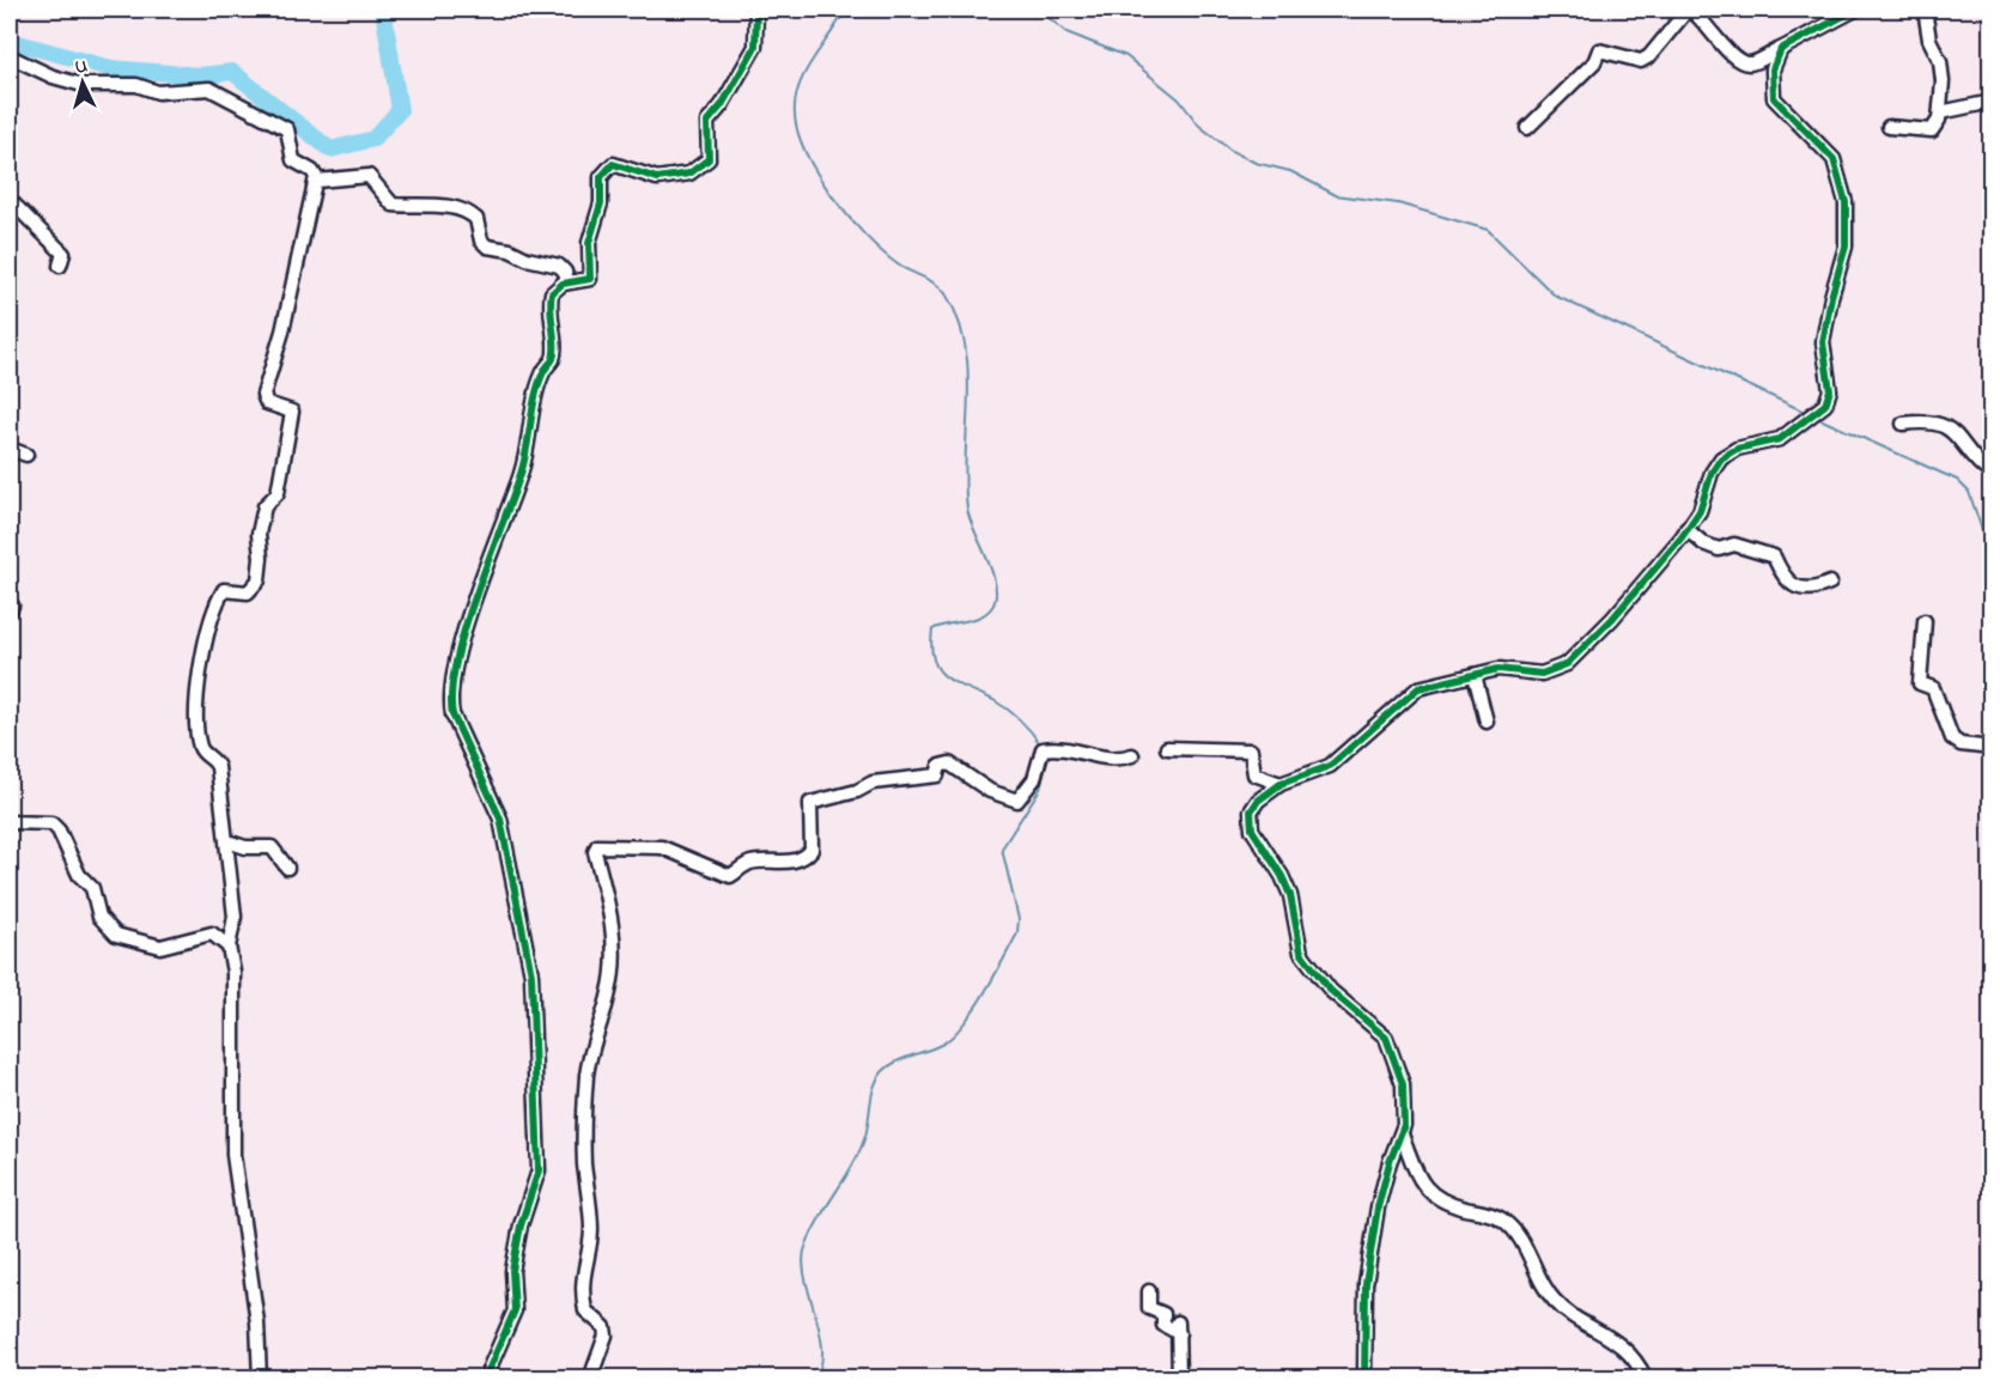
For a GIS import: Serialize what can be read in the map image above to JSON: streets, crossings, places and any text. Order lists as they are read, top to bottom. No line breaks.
{"north":"top"}
